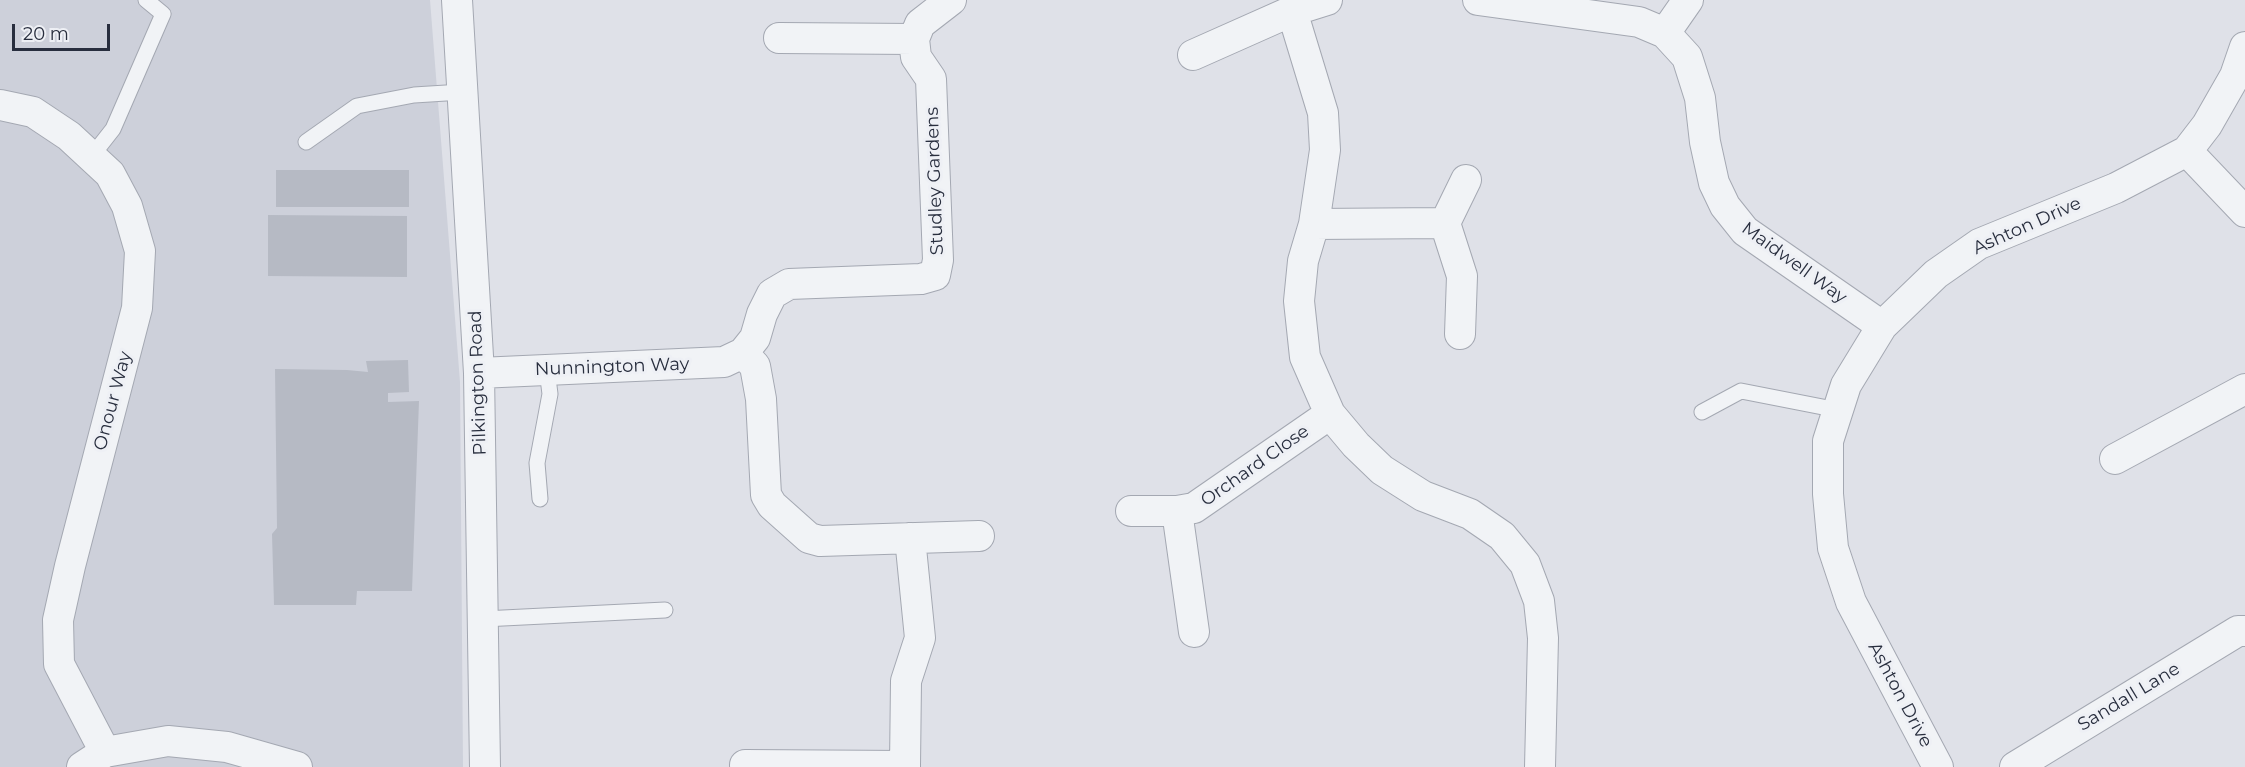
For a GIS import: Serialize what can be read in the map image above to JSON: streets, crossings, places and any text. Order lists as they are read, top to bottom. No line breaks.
{"streets":{"street":["Studley Gardens","Ashton Drive","Maidwell Way","Nunnington Way","Pilkington Road","Onour Way","Orchard Close","Sandall Lane"]},"crossings":[["Studley Gardens","Nunnington Way"],["Ashton Drive","Maidwell Way"],["Nunnington Way","Pilkington Road"]],"scale_bar":"20 m"}
